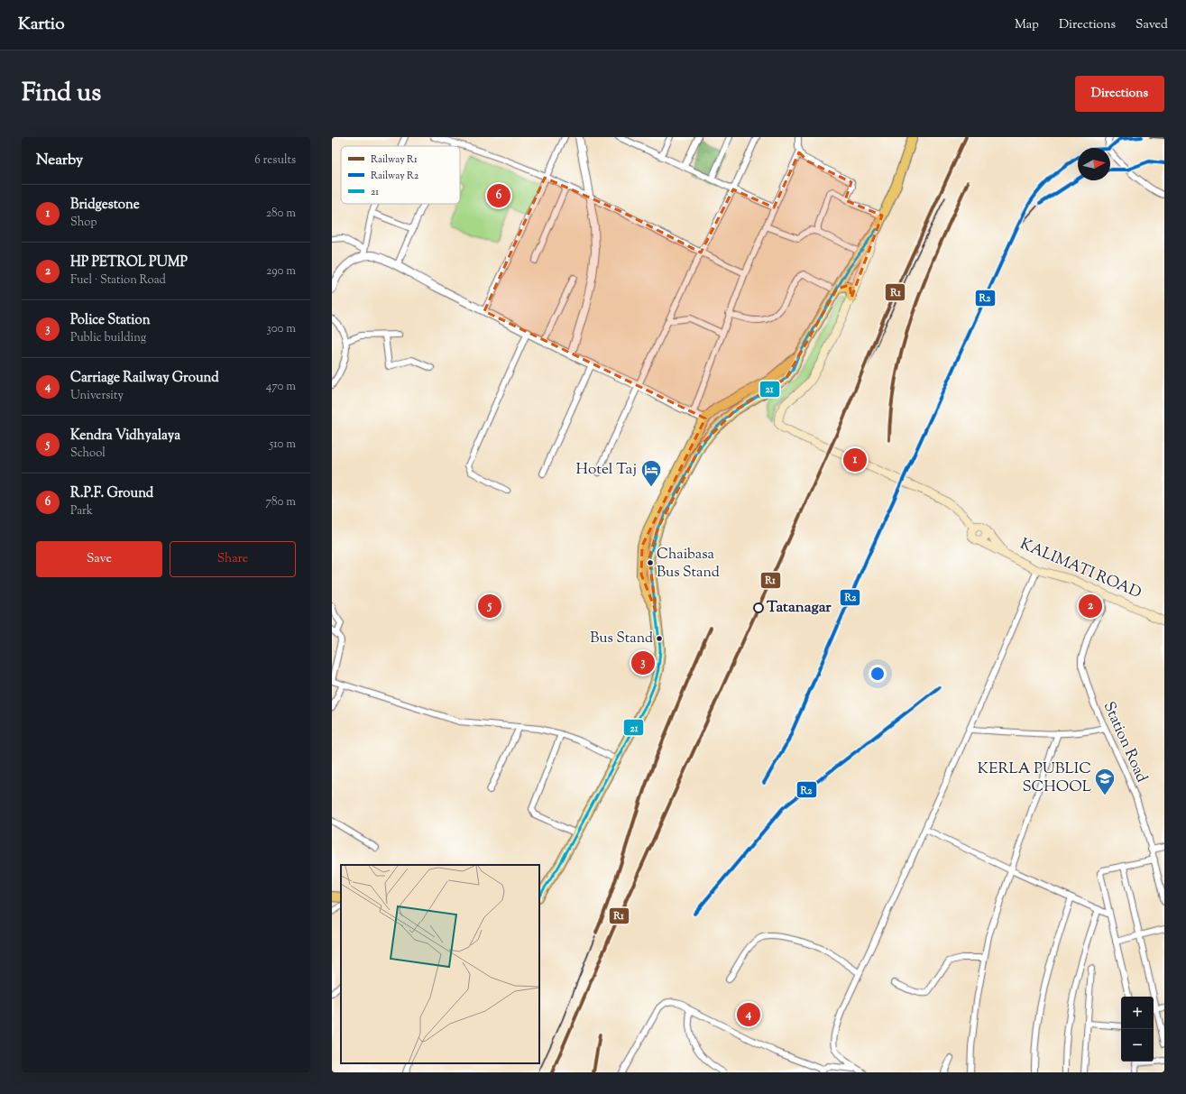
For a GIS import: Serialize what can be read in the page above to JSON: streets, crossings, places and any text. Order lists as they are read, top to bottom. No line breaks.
{"streets":{"main road":["KALIMATI ROAD"],"street":["Station Road"]},"crossings":[["KALIMATI ROAD","Station Road"]],"places":{"hotel":["Hotel Taj"],"other":["Chaibasa Bus Stand","Tatanagar","Bus Stand"],"school or university":["KERLA PUBLIC SCHOOL"]},"lines":["rail line R1","rail line R2","transit line 21"],"legend":["Railway R1","Railway R2","21"],"north":"right","page":{"header":"Kartio","nav":["Map","Directions","Saved"],"title":"Find us","buttons":["Directions",["Save","Share"]],"heading":["Nearby","6 results"],"pins":["6","1","2","5","3","4"],"list":[{"mark":"1","name":"Bridgestone","note":"Shop","value":"280 m"},{"mark":"2","name":"HP PETROL PUMP","note":"Fuel · Station Road","value":"290 m"},{"mark":"3","name":"Police Station","note":"Public building","value":"300 m"},{"mark":"4","name":"Carriage Railway Ground","note":"University","value":"470 m"},{"mark":"5","name":"Kendra Vidhyalaya","note":"School","value":"510 m"},{"mark":"6","name":"R.P.F. Ground","note":"Park","value":"780 m"}],"map_buttons":["+","−"]}}
